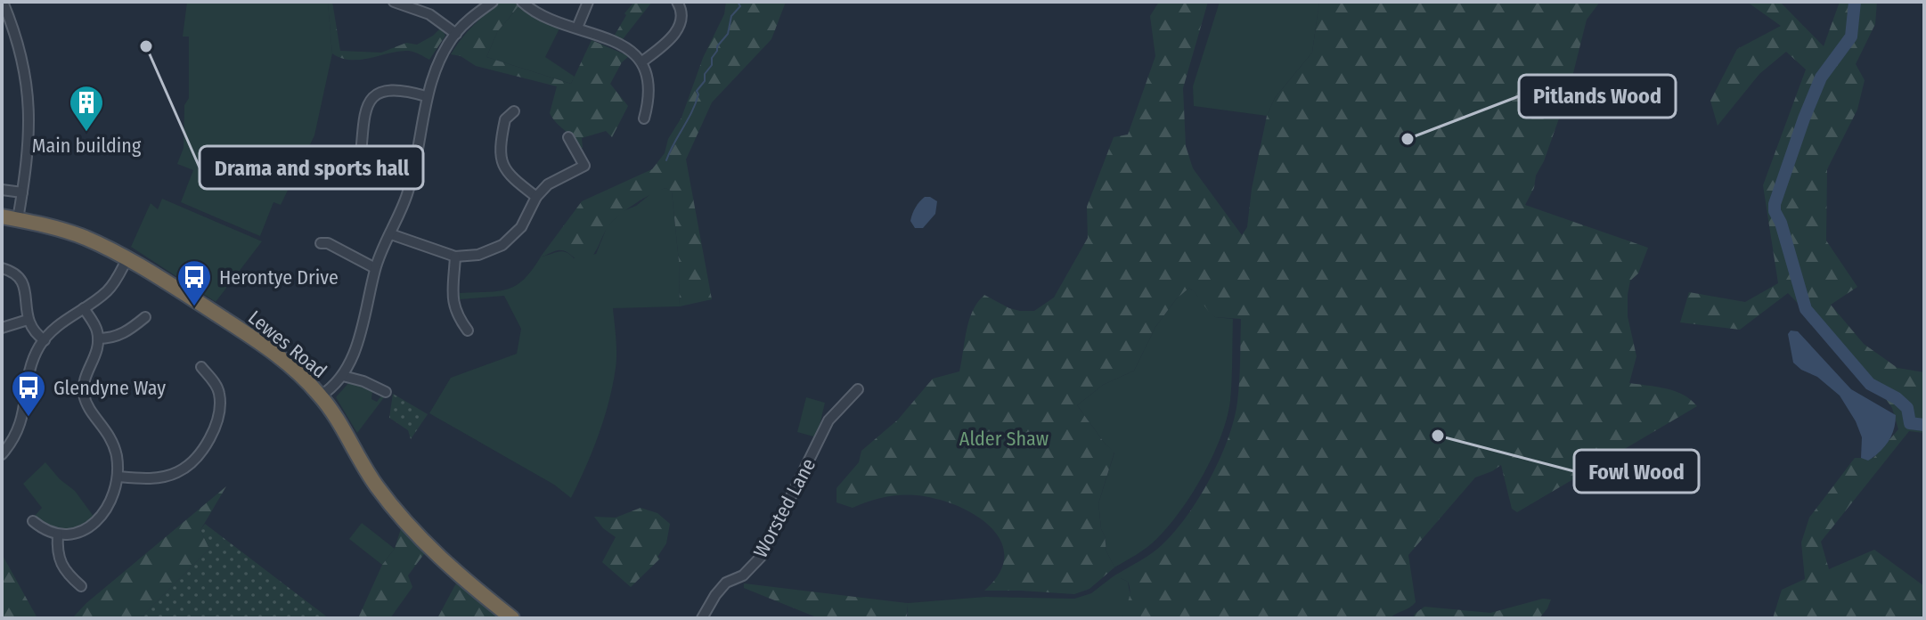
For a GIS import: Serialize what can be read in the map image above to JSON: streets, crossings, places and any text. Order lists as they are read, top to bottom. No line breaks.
{"streets":{"highway":["Lewes Road"],"street":["Worsted Lane"]},"parks":["Alder Shaw"],"places":{"other":["Drama and sports hall","Pitlands Wood","Fowl Wood"],"building":["Main building"],"bus stop":["Herontye Drive","Glendyne Way"]}}
